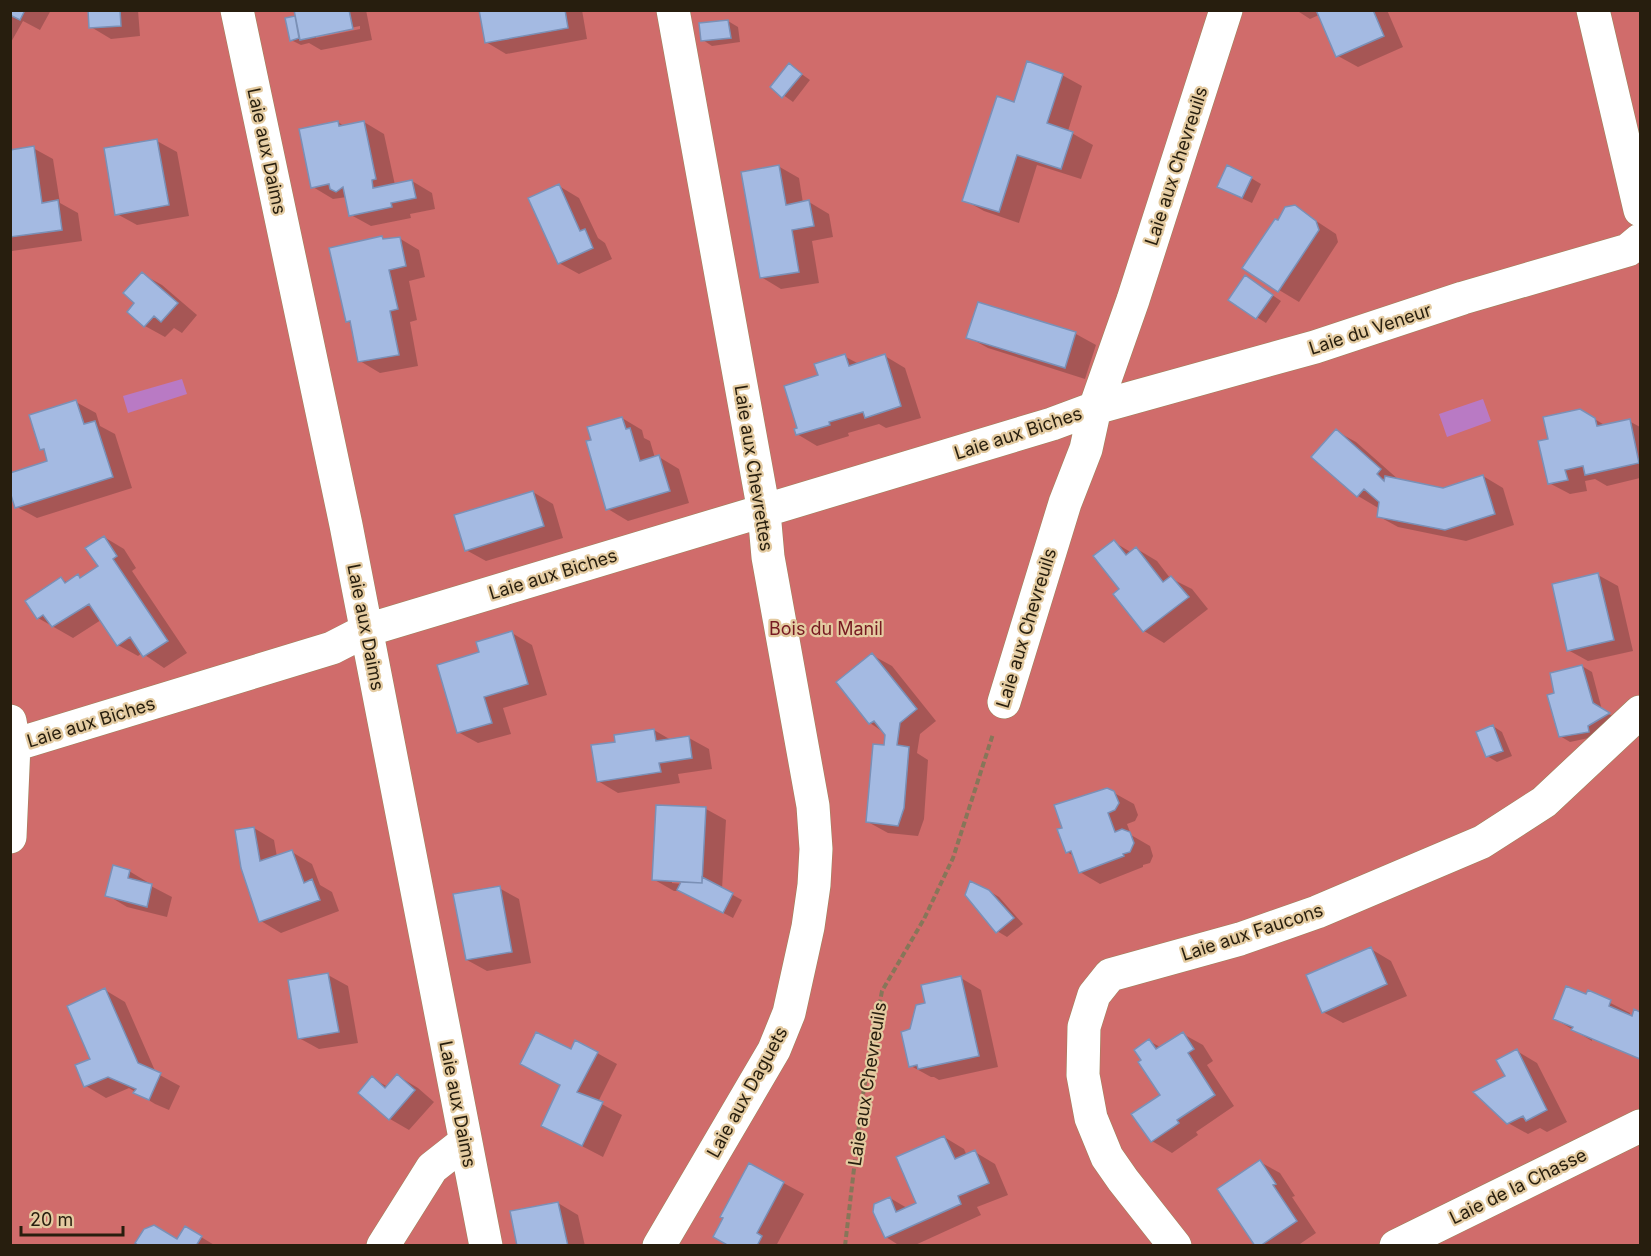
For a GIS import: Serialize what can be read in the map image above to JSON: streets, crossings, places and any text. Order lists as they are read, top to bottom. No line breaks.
{"streets":{"street":["Laie aux Daims","Laie aux Chevreuils","Laie du Veneur","Laie aux Biches","Laie aux Chevrettes","Laie aux Faucons","Laie aux Daguets","Laie de la Chasse"]},"crossings":[["Laie aux Daims","Laie aux Biches"],["Laie aux Chevreuils","Laie du Veneur"],["Laie aux Chevreuils","Laie aux Biches"],["Laie du Veneur","Laie aux Biches"],["Laie aux Biches","Laie aux Chevrettes"],["Laie aux Chevrettes","Laie aux Daguets"]],"parks":["Bois du Manil"],"scale_bar":"20 m"}
